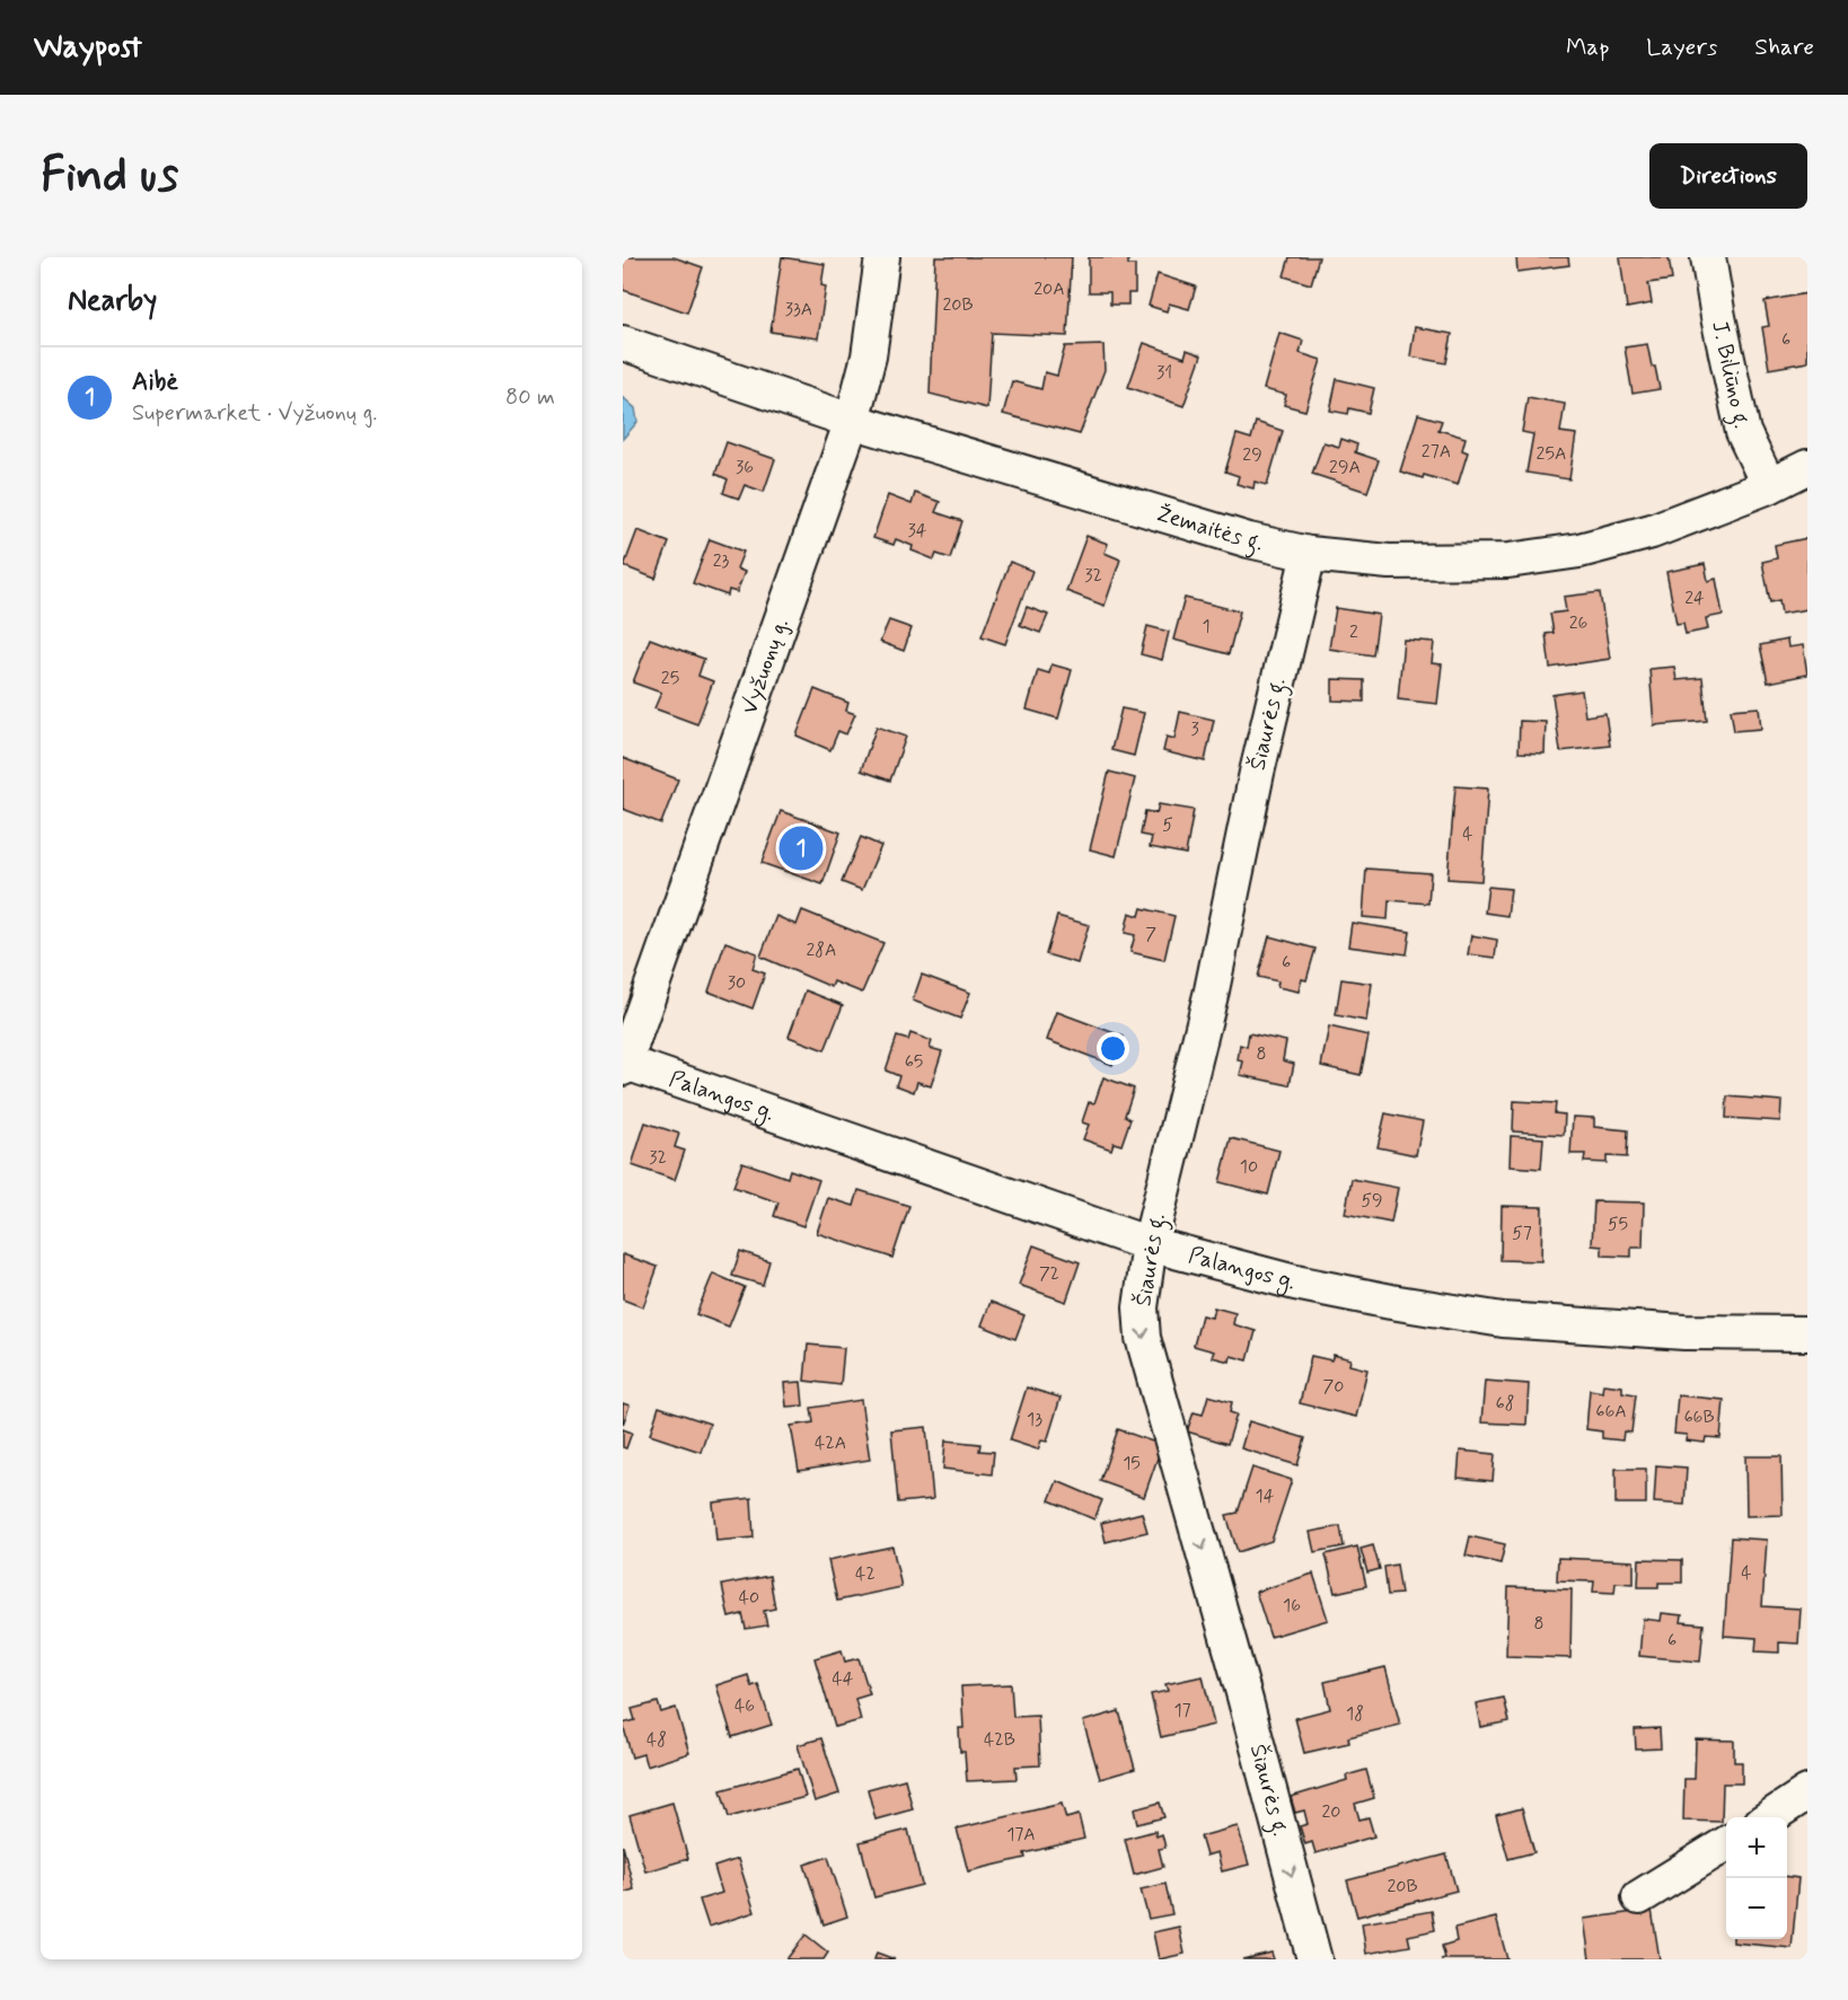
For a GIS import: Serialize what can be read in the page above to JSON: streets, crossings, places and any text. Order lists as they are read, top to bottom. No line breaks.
{"streets":{"street":["J. Biliūno g.","Žemaitės g.","Vyžuonų g.","Šiaurės g.","Palangos g."]},"crossings":[["J. Biliūno g.","Žemaitės g."],["Žemaitės g.","Vyžuonų g."],["Žemaitės g.","Šiaurės g."],["Vyžuonų g.","Palangos g."],["Šiaurės g.","Palangos g."]],"one_way":["Šiaurės g."],"house_numbers":["20A","20B","33A","6","31","27A","25A","29","36","29A","34","23","32","24","26","1","2","25","3","5","4","7","28A","6","30","8","65","32","10","59","55","57","72","70","68","66A","66B","13","42A","15","14","4","42","40","16","8","6","44","46","17","18","48","42B","20","17A","20B"],"page":{"header":"Waypost","nav":["Map","Layers","Share"],"buttons":"Directions","title":"Find us","heading":"Nearby","list":[{"mark":"1","name":"Aibė","note":"Supermarket · Vyžuonų g.","value":"80 m"}],"pins":"1","map_buttons":["+","−"]}}
